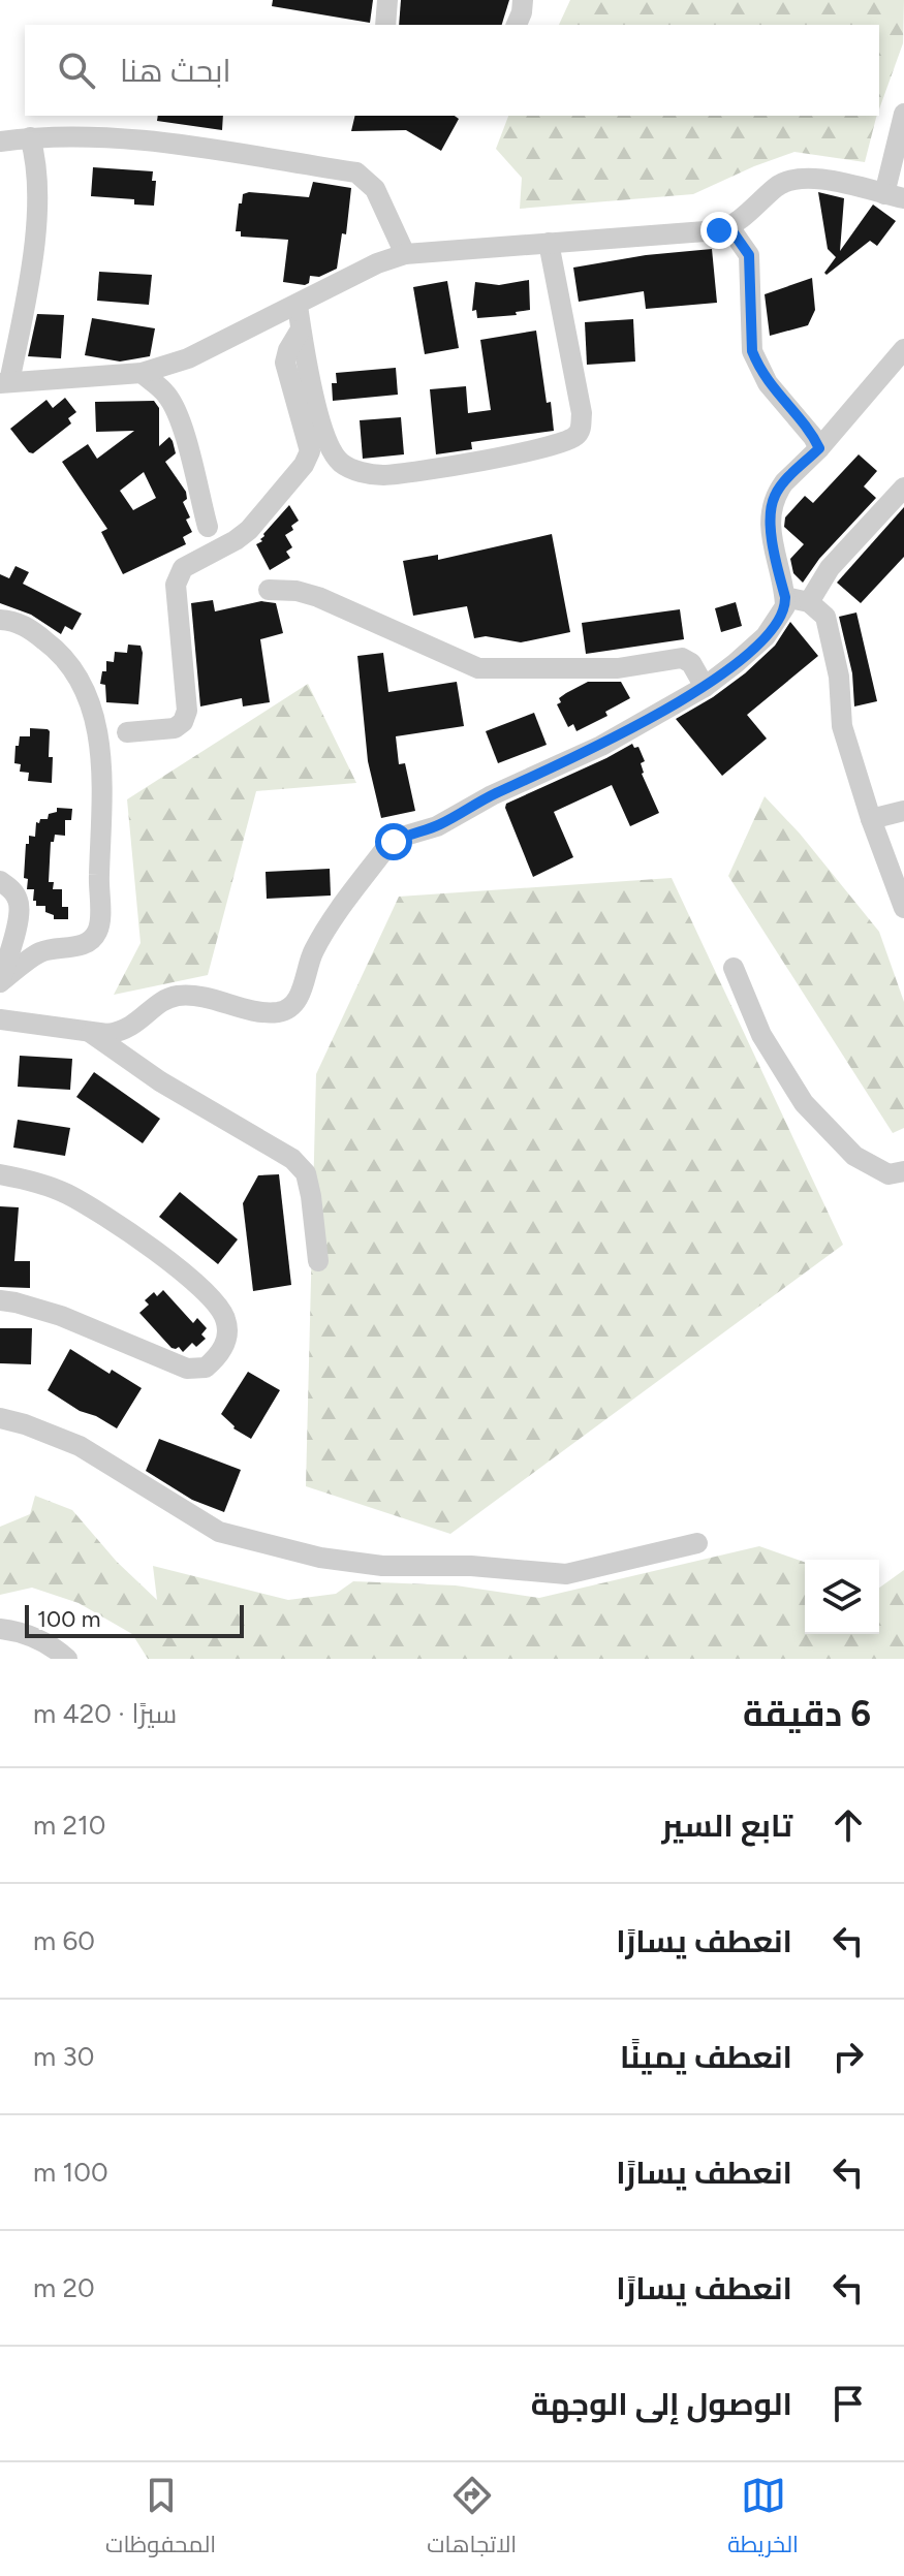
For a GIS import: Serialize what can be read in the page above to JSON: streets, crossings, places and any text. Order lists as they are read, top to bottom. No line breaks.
{"scale_bar":"100 m","page":{"search":"ابحث هنا","scale":"100 m","heading":["6 دقيقة","سيرًا · 420 m"],"list":[["تابع السير","210 m"],["انعطف يسارًا","60 m"],["انعطف يمينًا","30 m"],["انعطف يسارًا","100 m"],["انعطف يسارًا","20 m"],"الوصول إلى الوجهة"],"nav":["الخريطة","الاتجاهات","المحفوظات"]}}
